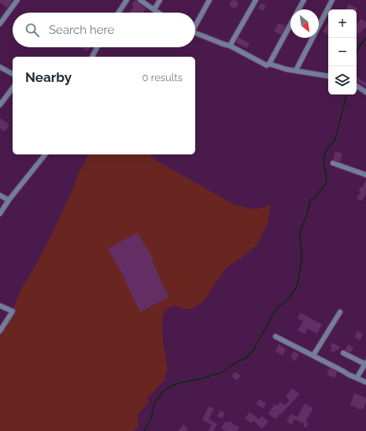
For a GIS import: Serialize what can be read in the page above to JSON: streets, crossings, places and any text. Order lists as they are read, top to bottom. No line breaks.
{"north":"bottom right","page":{"map_buttons":["+","−"],"search":"Search here","heading":["Nearby","0 results"]}}
